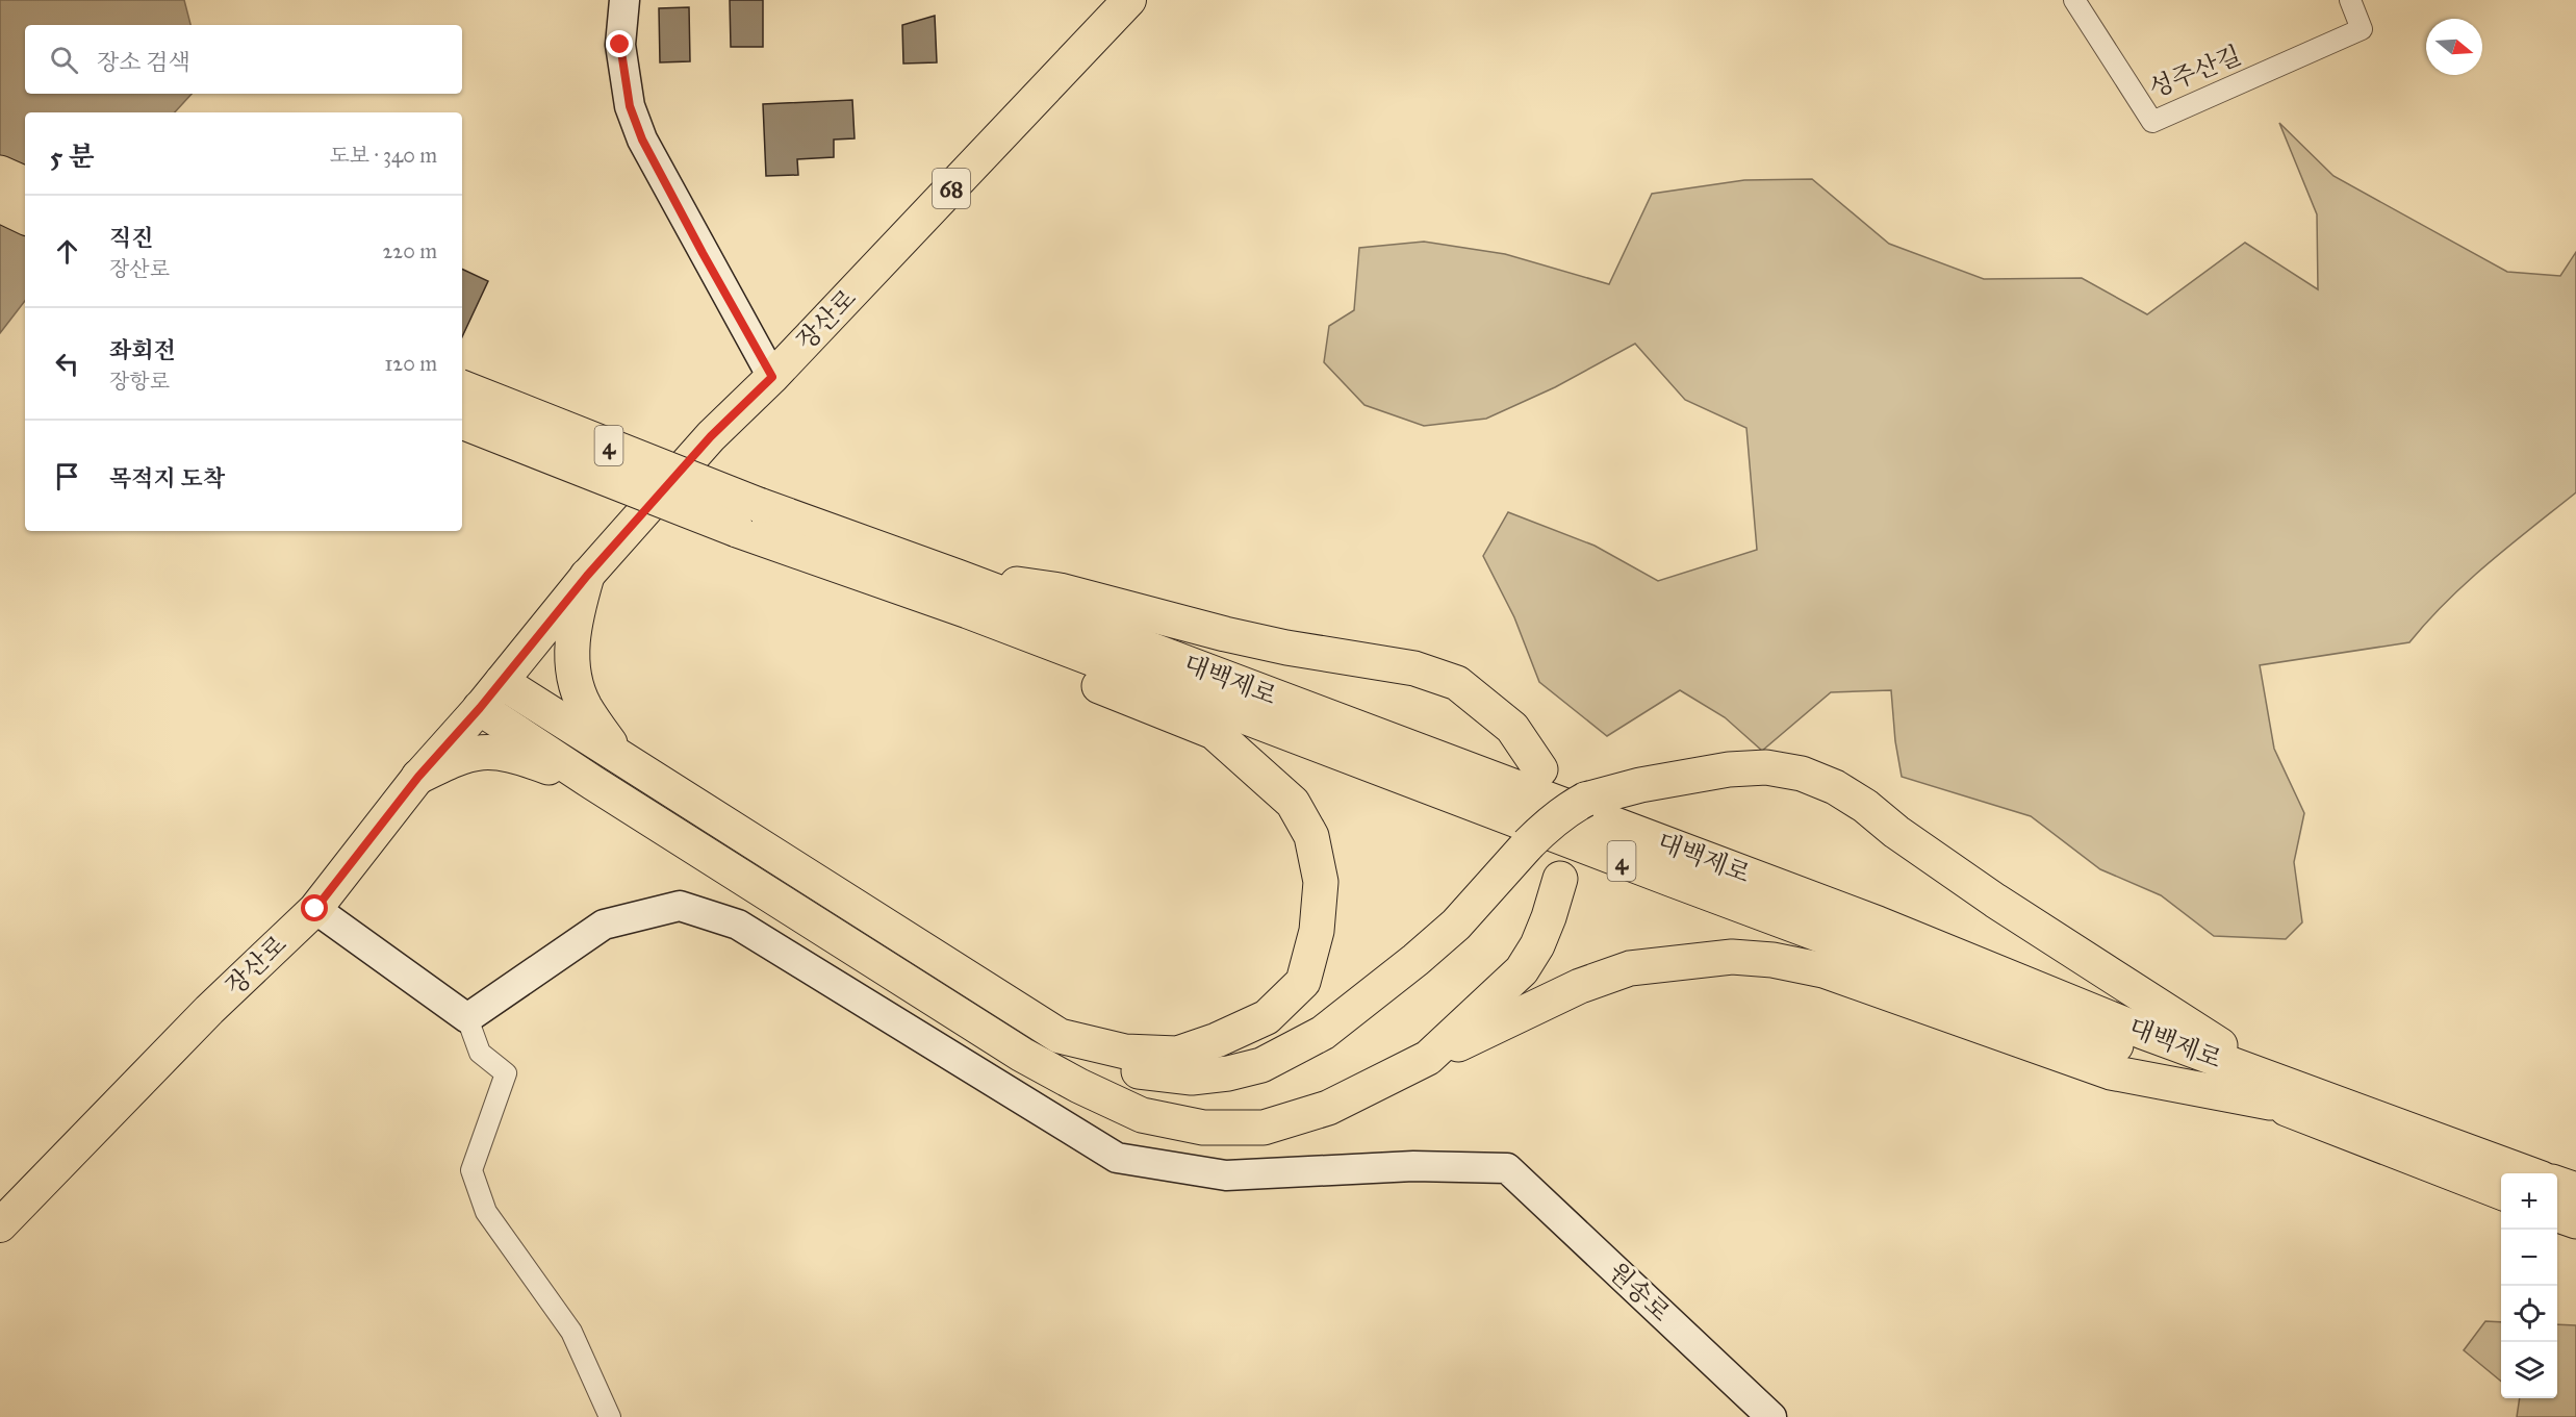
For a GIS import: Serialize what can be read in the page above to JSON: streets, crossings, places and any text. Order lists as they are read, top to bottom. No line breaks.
{"streets":{"highway":["4","대백제로"],"main road":["68","장산로"],"street":["성주산길","원송로"]},"crossings":[["4","대백제로"]],"north":"right","page":{"search":"장소 검색","heading":["5 분","도보 · 340 m"],"list":[["직진","장산로","220 m"],["좌회전","장항로","120 m"],"목적지 도착"],"map_buttons":["+","−"]}}
